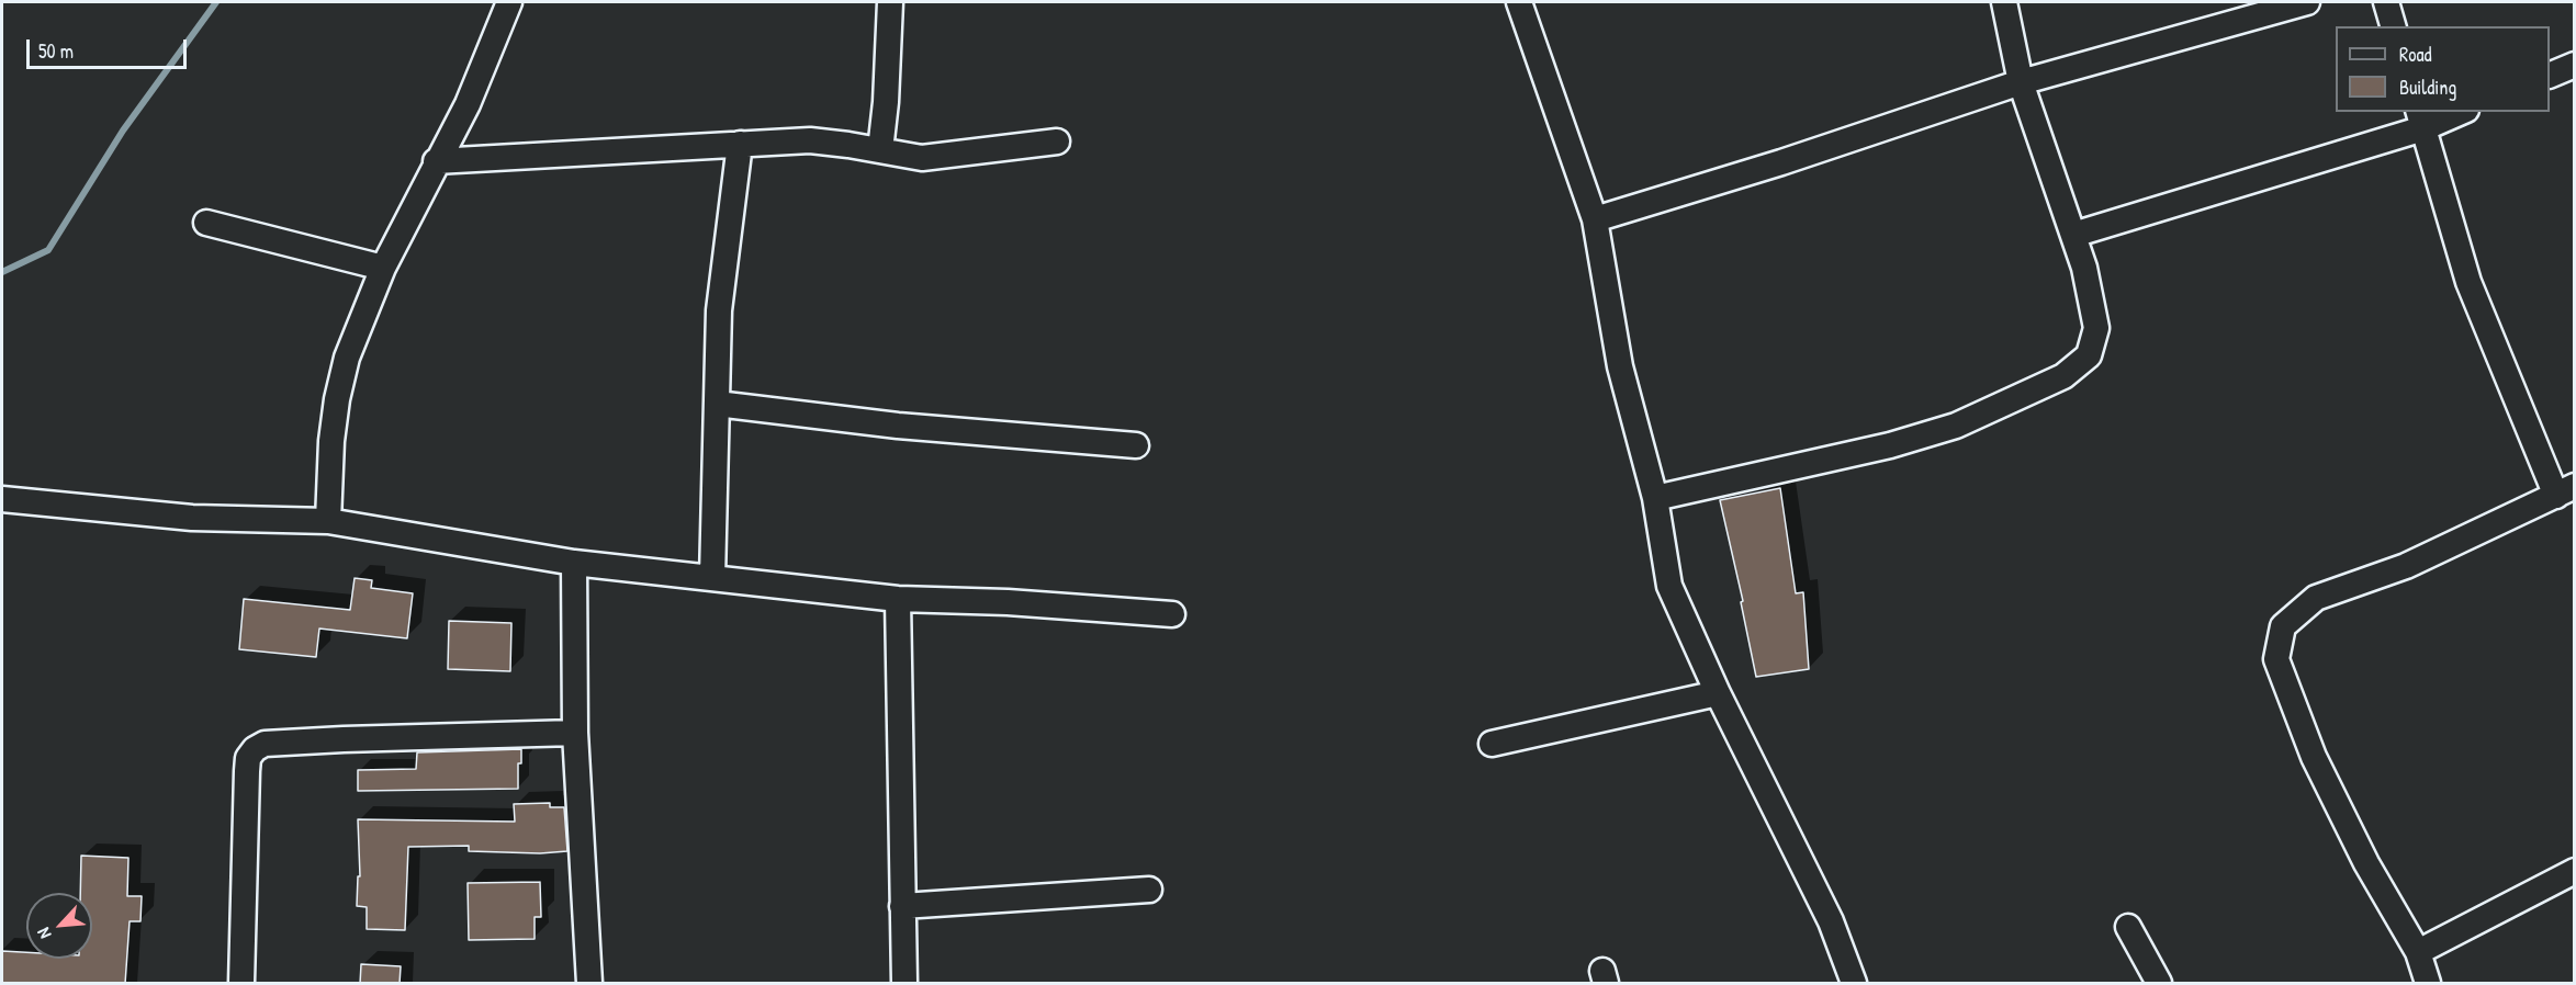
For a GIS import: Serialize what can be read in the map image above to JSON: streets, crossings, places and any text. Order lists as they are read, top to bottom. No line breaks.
{"legend":["Road","Building"],"scale_bar":"50 m","north":"bottom left"}
